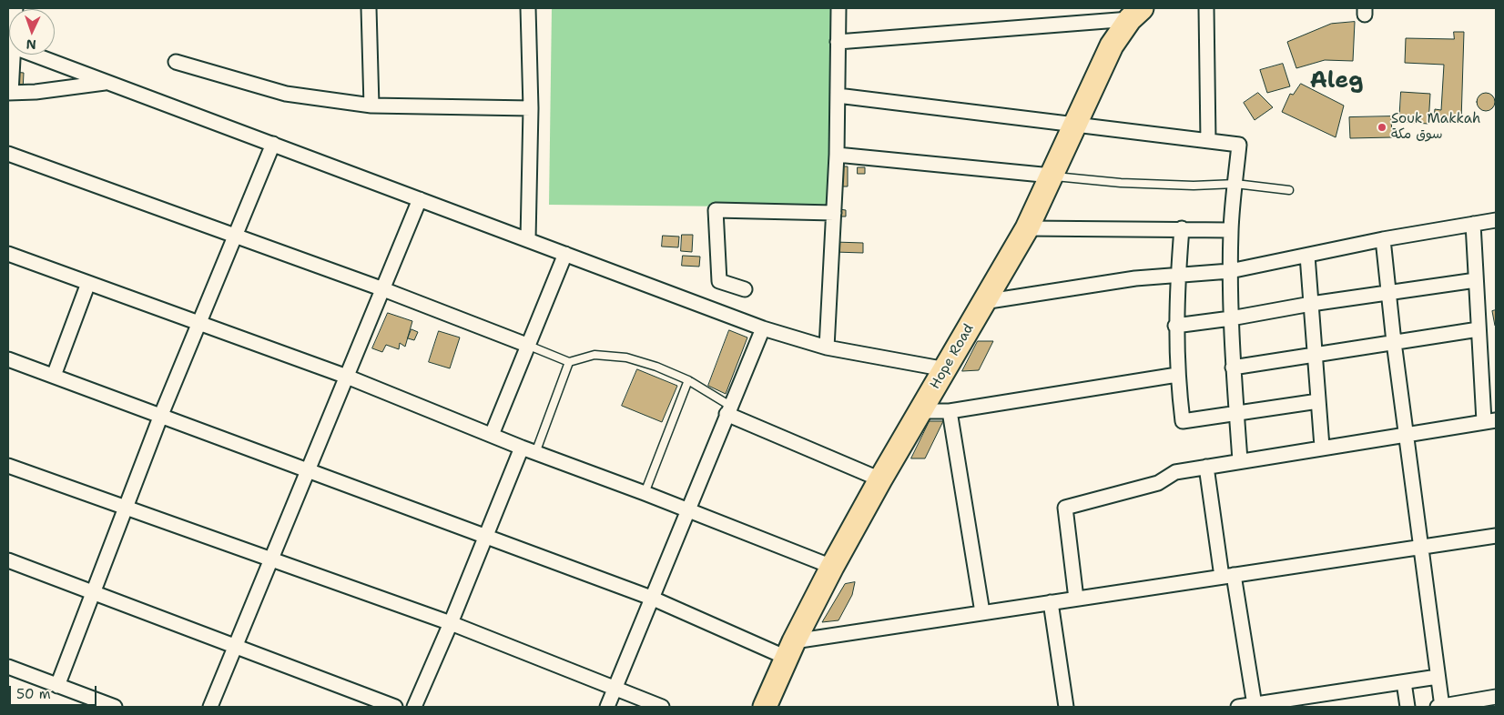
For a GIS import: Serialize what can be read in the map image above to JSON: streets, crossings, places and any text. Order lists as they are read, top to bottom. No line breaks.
{"streets":{"highway":["Hope Road"]},"districts":["Aleg"],"places":["Souk Makkah سوق مكة"],"scale_bar":"50 m","north":"bottom"}
